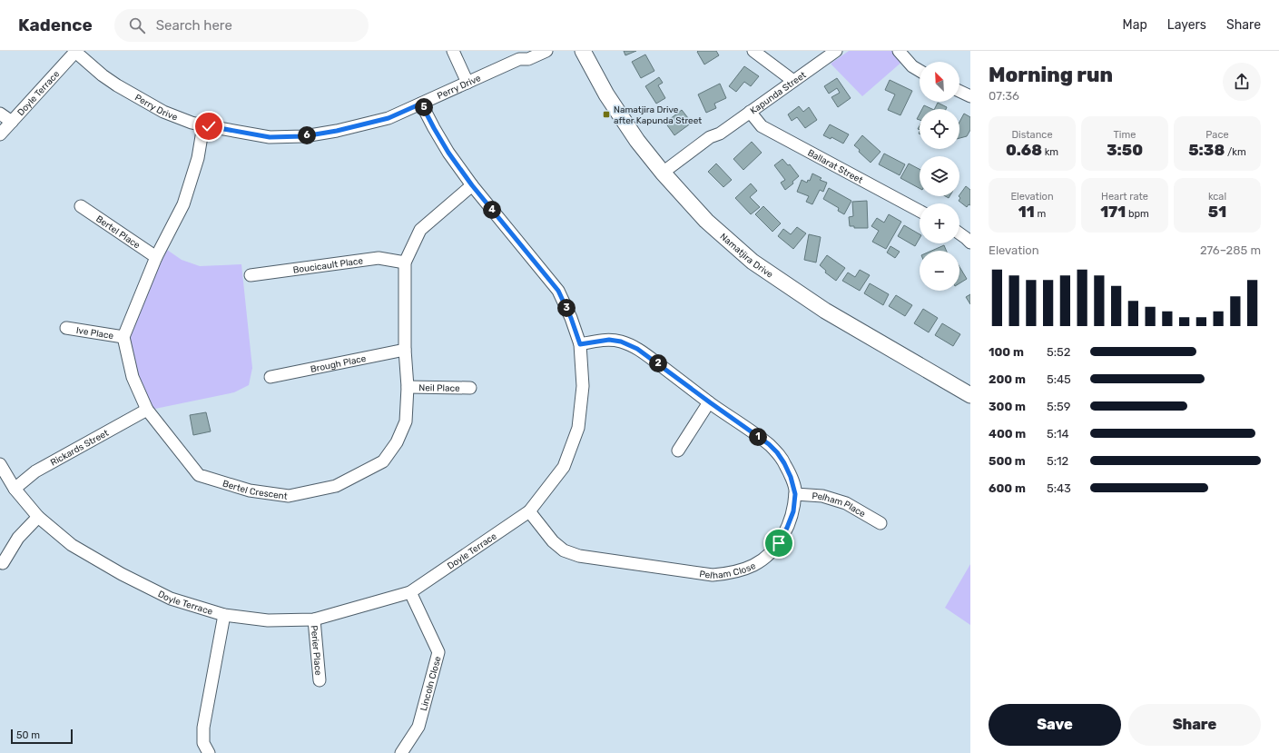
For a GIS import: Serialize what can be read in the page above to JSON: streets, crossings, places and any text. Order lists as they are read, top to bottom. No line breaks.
{"streets":{"main road":["Namatjira Drive"],"street":["Perry Drive","Doyle Terrace","Kapunda Street","Ballarat Street","Bertel Place","Boucicault Place","Ive Place","Brough Place","Neil Place","Rickards Street","Bertel Crescent","Pelham Place","Pelham Close","Perier Place","Lincoln Close"]},"crossings":[["Perry Drive","Doyle Terrace"],["Doyle Terrace","Rickards Street"],["Doyle Terrace","Bertel Crescent"],["Doyle Terrace","Pelham Close"],["Doyle Terrace","Perier Place"],["Doyle Terrace","Lincoln Close"],["Kapunda Street","Ballarat Street"],["Kapunda Street","Namatjira Drive"],["Boucicault Place","Bertel Crescent"],["Ive Place","Bertel Crescent"],["Brough Place","Bertel Crescent"],["Neil Place","Bertel Crescent"],["Rickards Street","Bertel Crescent"],["Pelham Place","Pelham Close"]],"places":{"transit":["Namatjira Drive after Kapunda Street"]},"scale_bar":"50 m","north":"top left","page":{"header":"Kadence","search":"Search here","nav":["Map","Layers","Share"],"heading":["Morning run","07:36"],"map_buttons":["+","−"],"pins":["5","6","4","3","2","1"],"stats":[["Distance","0.68 km"],["Time","3:50"],["Pace","5:38 /km"],["Elevation","11 m"],["Heart rate","171 bpm"],["kcal","51"]],"chart":["Elevation","276–285 m"],"list":[{"name":"100 m","note":"5:52"},{"name":"200 m","note":"5:45"},{"name":"300 m","note":"5:59"},{"name":"400 m","note":"5:14"},{"name":"500 m","note":"5:12"},{"name":"600 m","note":"5:43"}],"buttons":["Save","Share"],"scale":"50 m"}}
